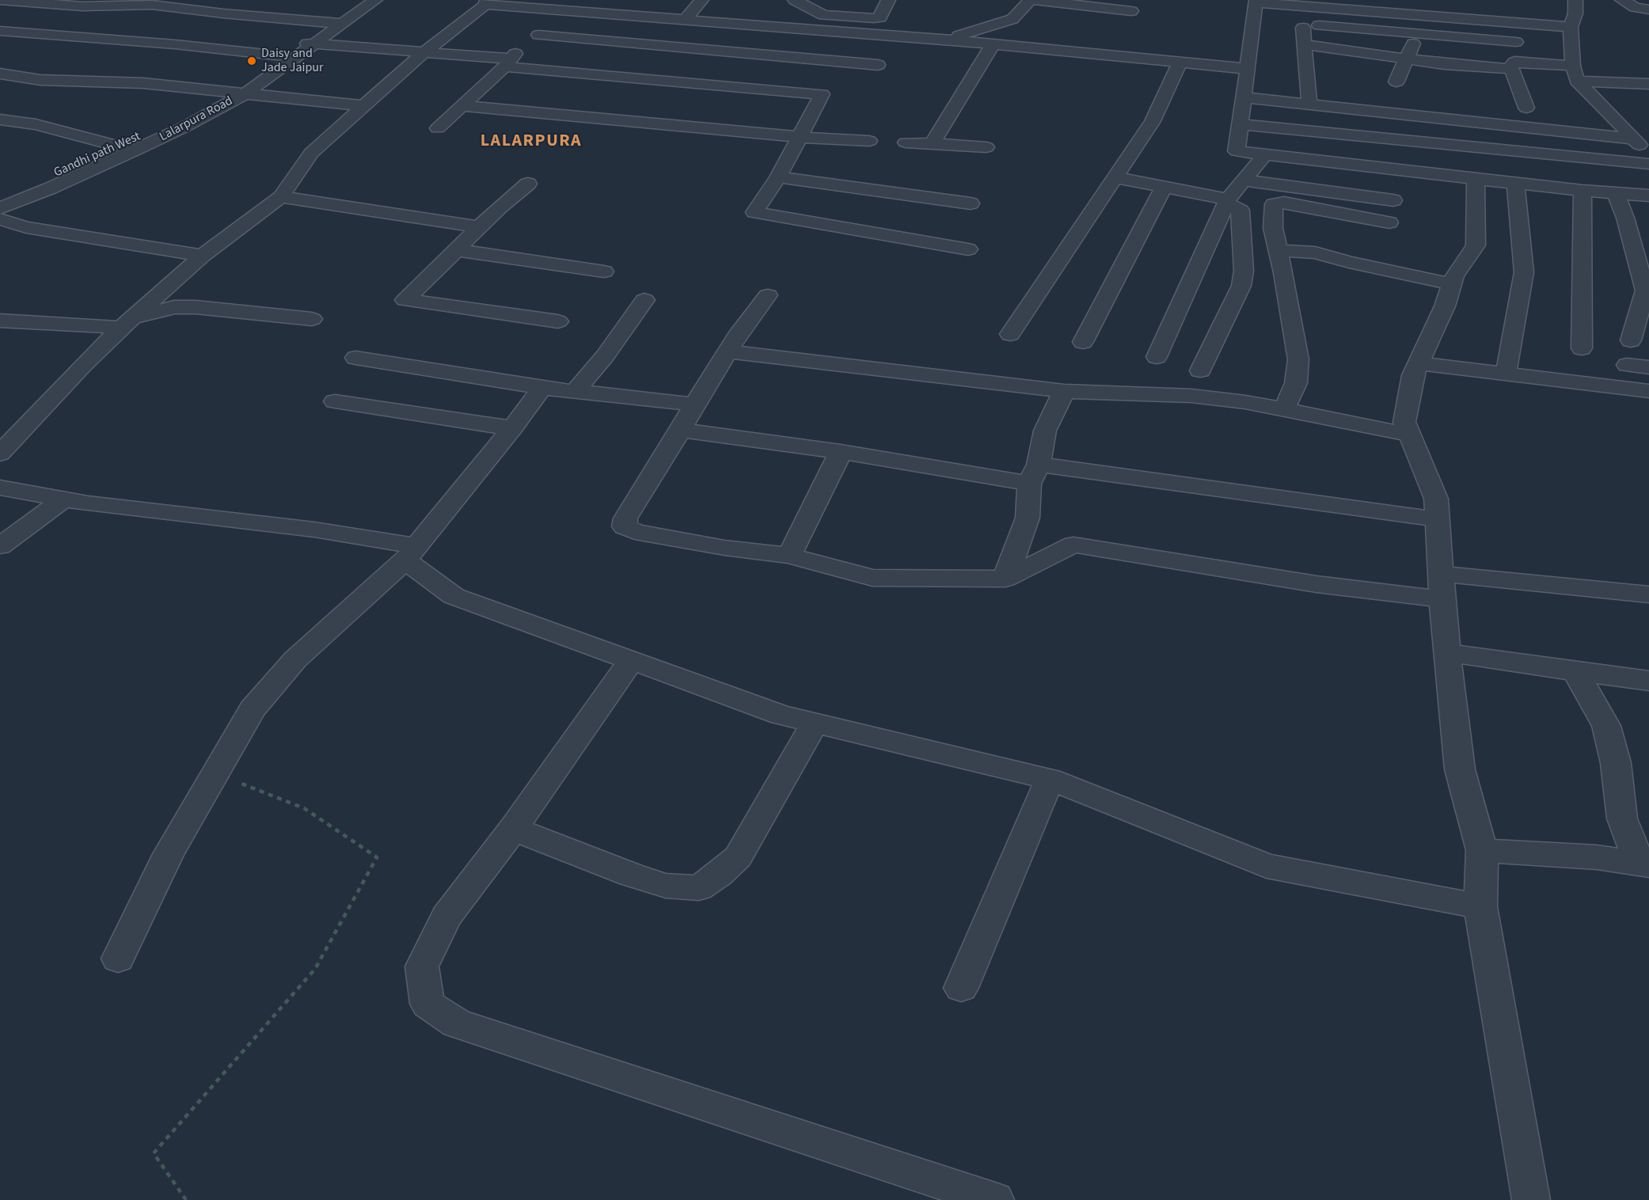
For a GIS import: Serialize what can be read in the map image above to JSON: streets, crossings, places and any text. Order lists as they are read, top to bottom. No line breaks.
{"streets":{"street":["Lalarpura Road","Gandhi path West"]},"crossings":[["Lalarpura Road","Gandhi path West"]],"districts":["LALARPURA"],"places":["Daisy and Jade Jaipur"]}
